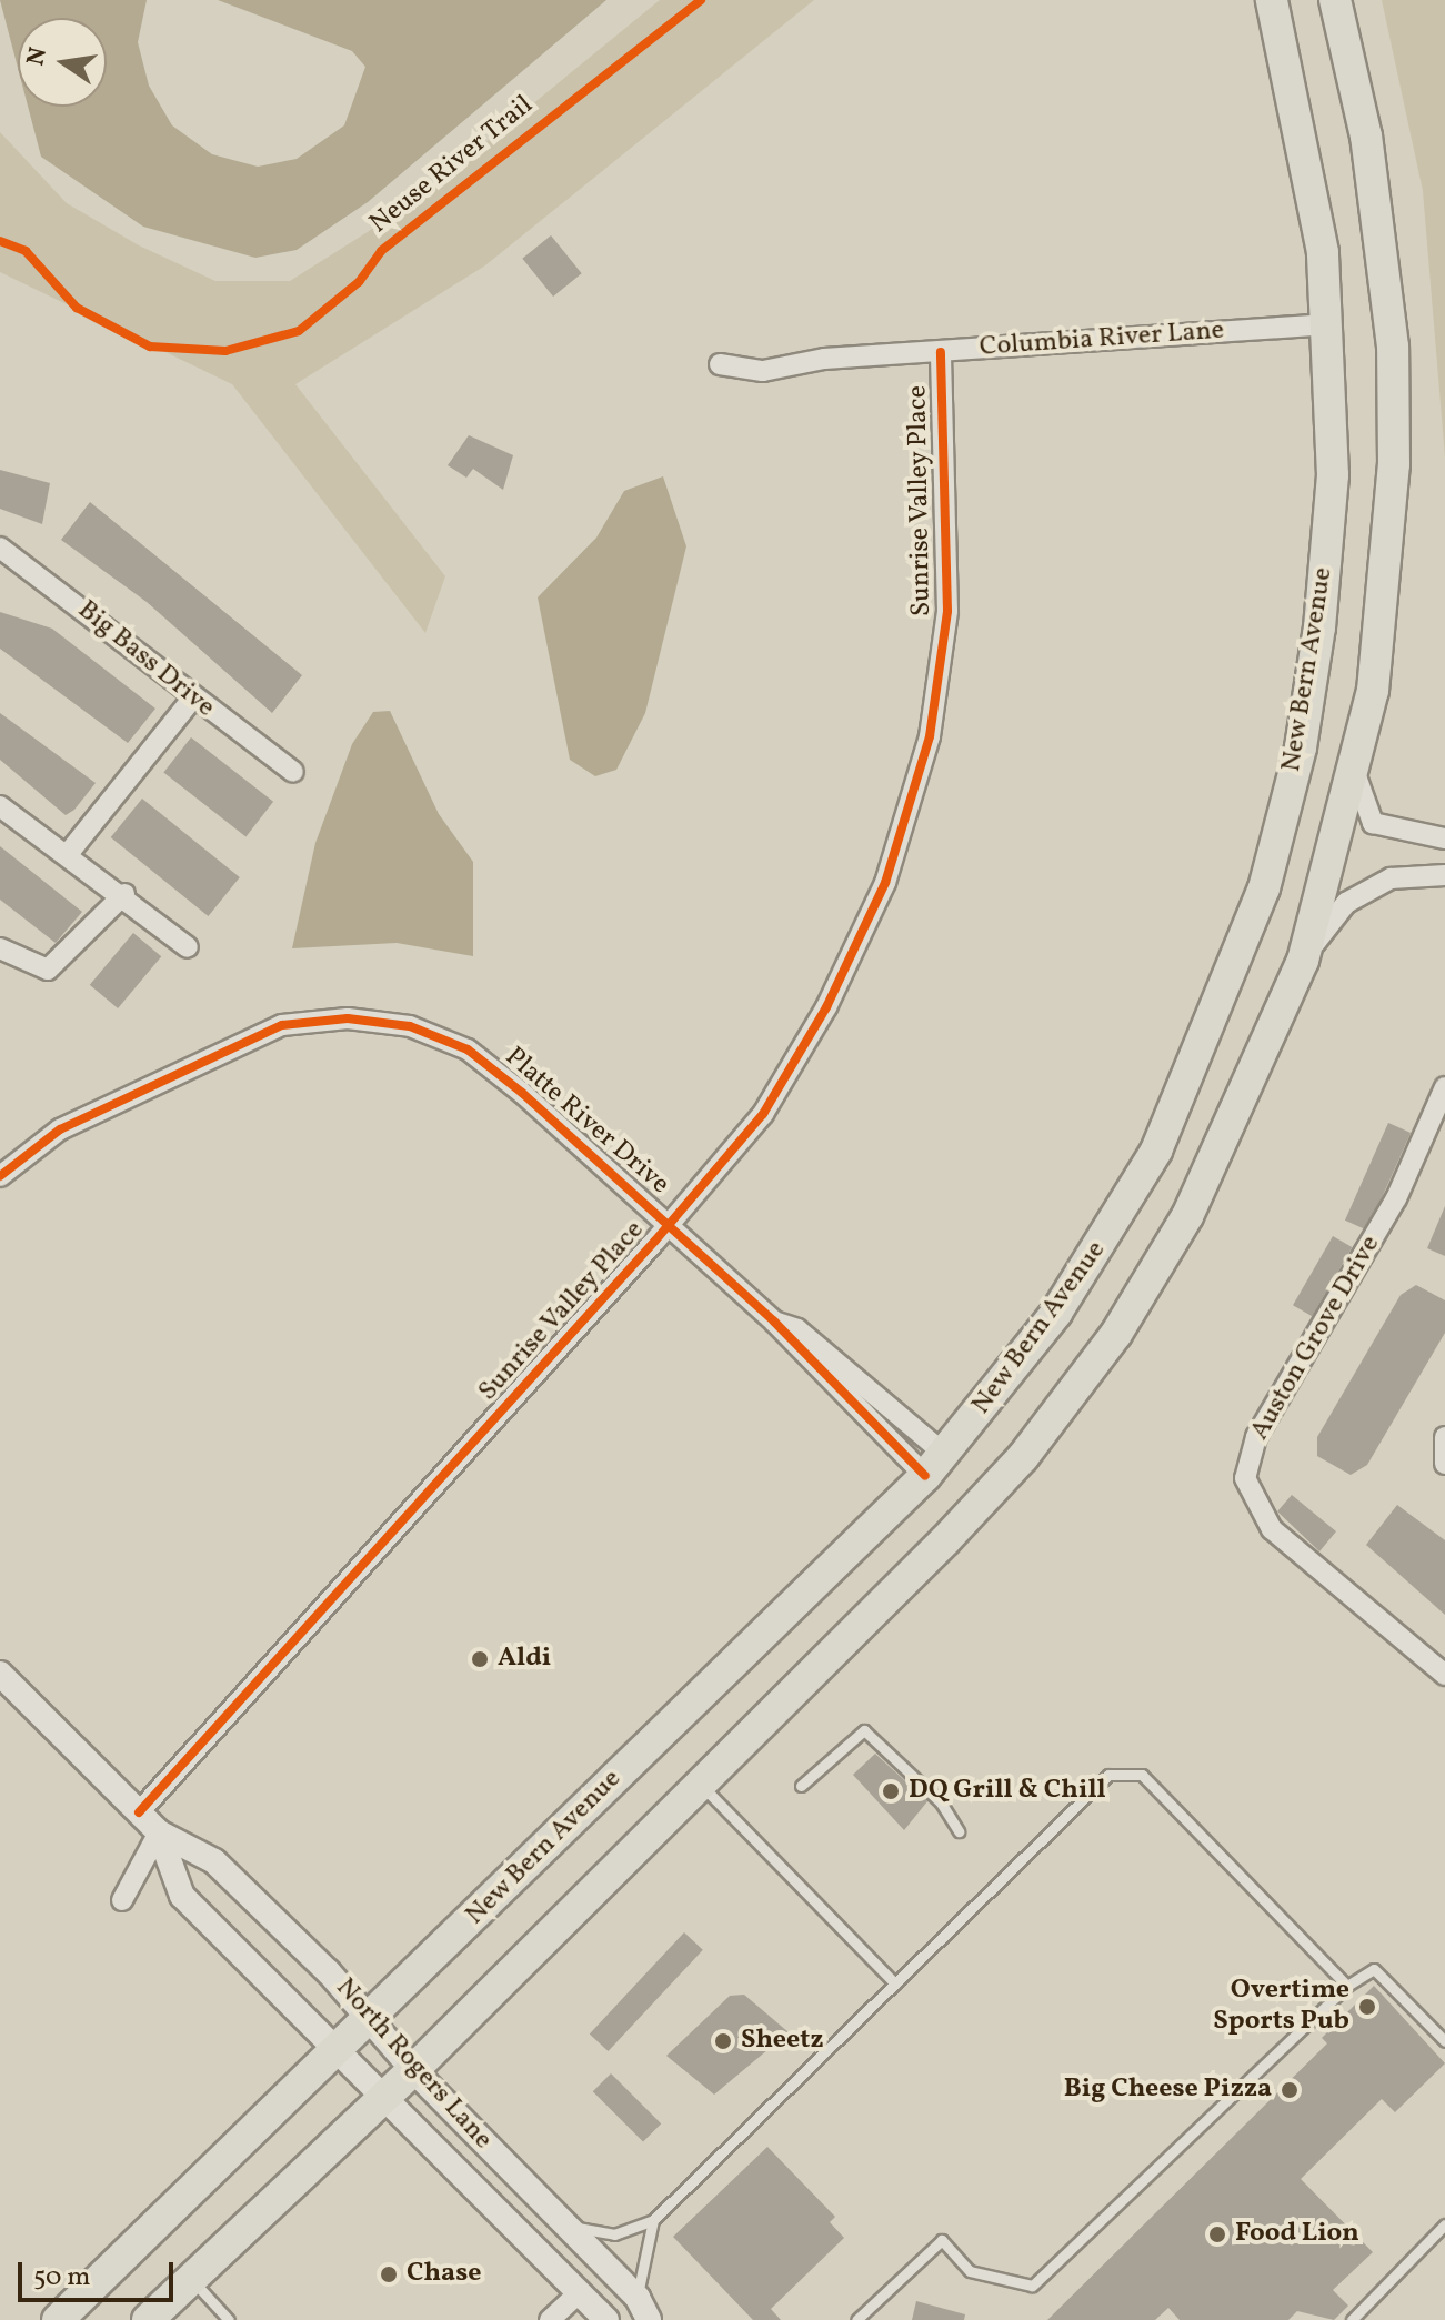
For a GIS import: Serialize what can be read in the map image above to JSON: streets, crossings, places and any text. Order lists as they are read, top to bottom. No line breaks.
{"streets":{"main road":["New Bern Avenue"],"street":["Columbia River Lane","Sunrise Valley Place","Big Bass Drive","Platte River Drive","Auston Grove Drive","North Rogers Lane"],"cycle path":["Neuse River Trail"]},"crossings":[["Columbia River Lane","Sunrise Valley Place"],["Columbia River Lane","New Bern Avenue"],["Sunrise Valley Place","Platte River Drive"],["Sunrise Valley Place","North Rogers Lane"],["New Bern Avenue","Platte River Drive"],["New Bern Avenue","North Rogers Lane"]],"places":["Aldi","DQ Grill & Chill","Overtime Sports Pub","Sheetz","Big Cheese Pizza","Food Lion","Chase"],"scale_bar":"50 m","north":"left"}
